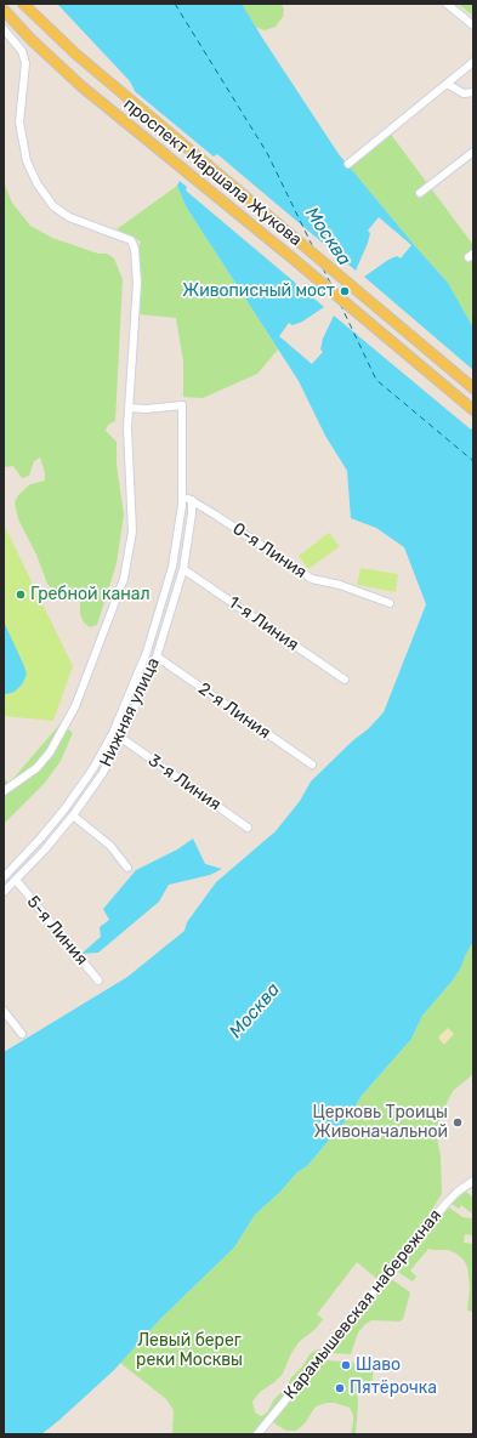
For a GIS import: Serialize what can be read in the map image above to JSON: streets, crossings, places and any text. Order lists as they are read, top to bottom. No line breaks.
{"streets":{"main road":["проспект Маршала Жукова"],"street":["0-я Линия","1-я Линия","2-я Линия","Нижняя улица","3-я Линия","5-я Линия","Карамышевская набережная"]},"crossings":[["0-я Линия","Нижняя улица"],["1-я Линия","Нижняя улица"],["2-я Линия","Нижняя улица"],["Нижняя улица","3-я Линия"],["Нижняя улица","5-я Линия"]],"water":["Москва"],"parks":["Левый берег реки Москвы"],"places":["Живописный мост","Гребной канал","Церковь Троицы Живоначальной","Шаво","Пятёрочка"]}
